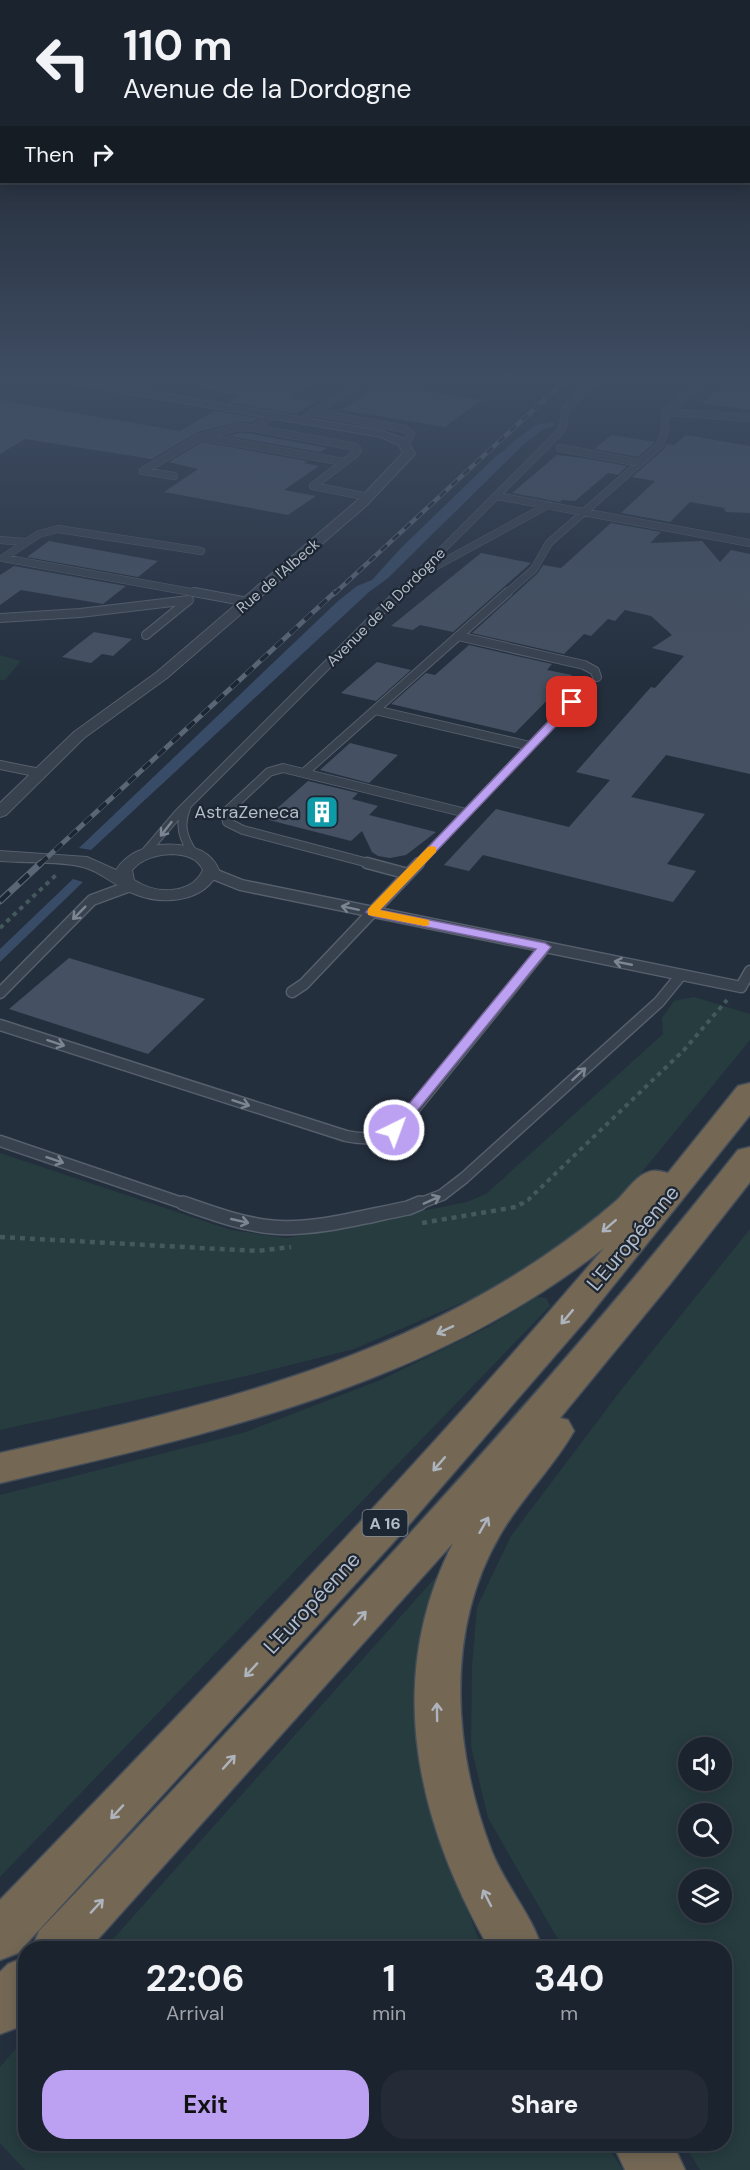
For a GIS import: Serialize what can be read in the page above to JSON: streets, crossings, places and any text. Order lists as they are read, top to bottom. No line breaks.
{"streets":{"highway":["L'Européenne","A 16"],"street":["Rue de l'Albeck"],"lane":["Avenue de la Dordogne"]},"places":{"building":["AstraZeneca"]},"page":{"turn":["110 m","Avenue de la Dordogne"],"then":"Then","eta":["22:06","Arrival","1","min","340","m"],"buttons":["Exit","Share"]}}
